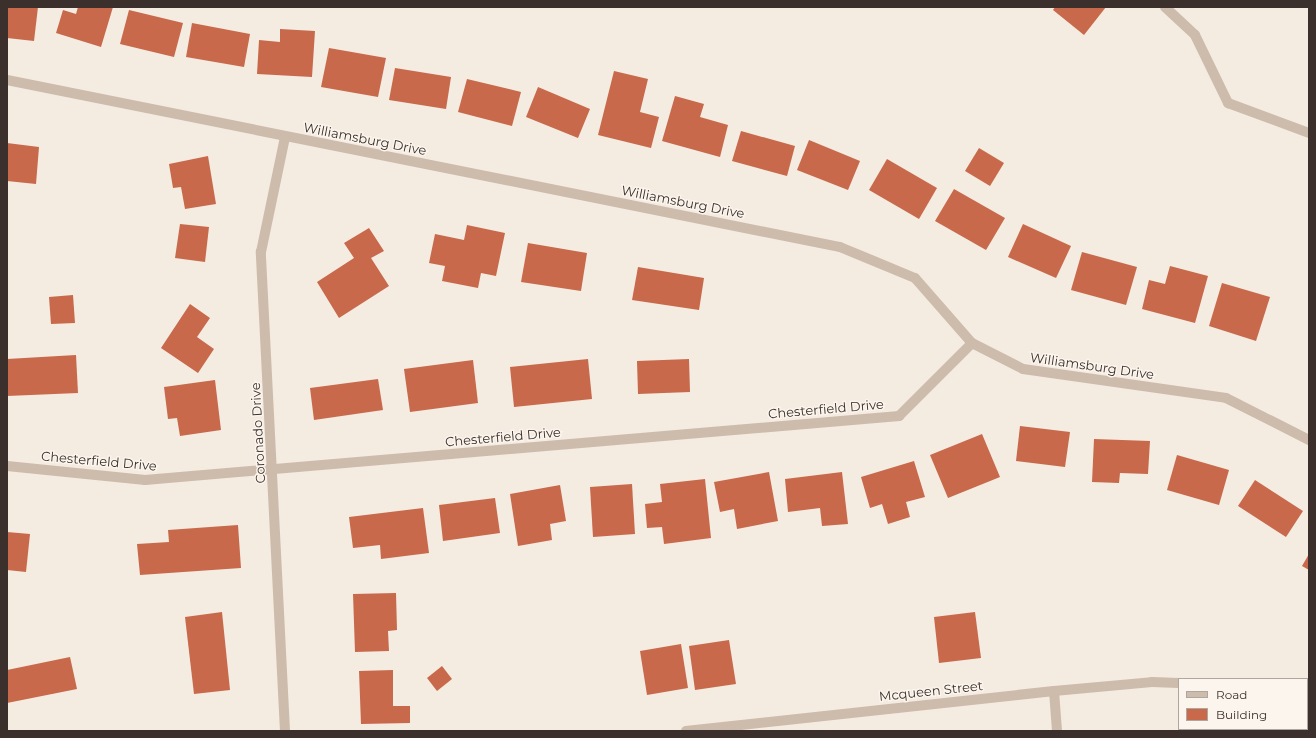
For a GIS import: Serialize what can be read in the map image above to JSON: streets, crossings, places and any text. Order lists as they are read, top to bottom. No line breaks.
{"streets":{"street":["Williamsburg Drive","Chesterfield Drive","Coronado Drive","Mcqueen Street"]},"crossings":[["Williamsburg Drive","Chesterfield Drive"],["Williamsburg Drive","Coronado Drive"],["Chesterfield Drive","Coronado Drive"]],"legend":["Road","Building"]}
